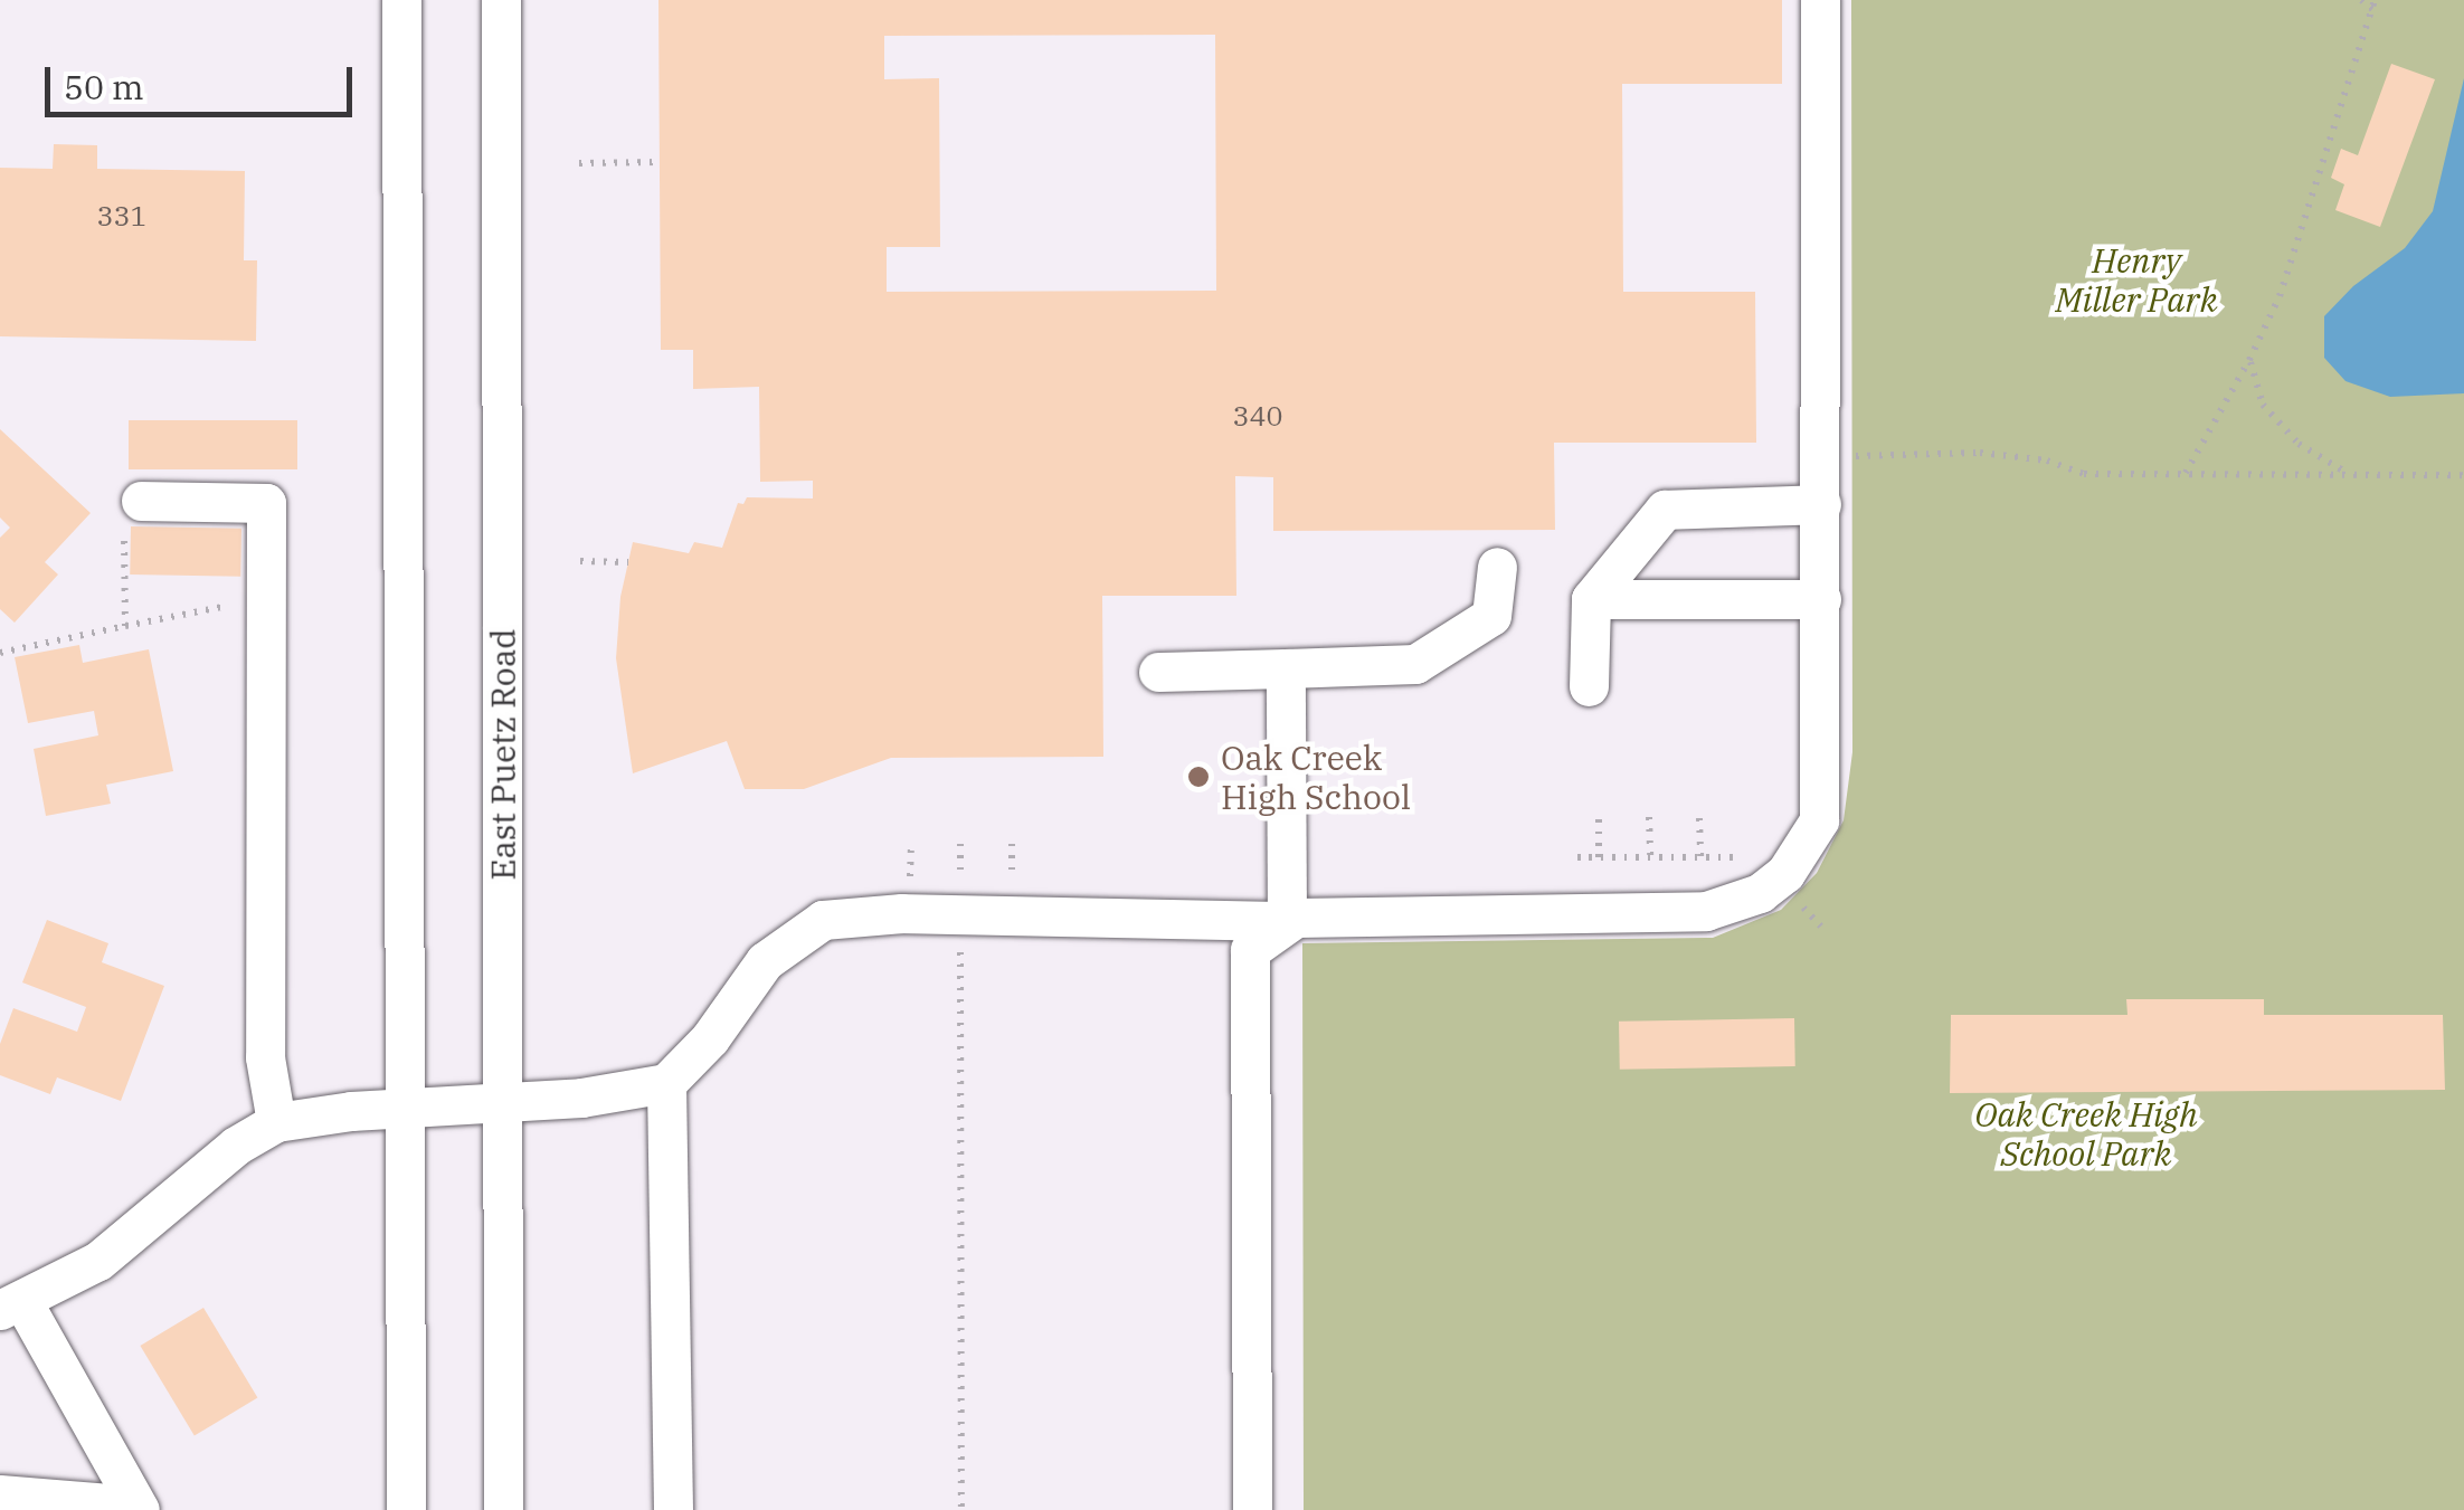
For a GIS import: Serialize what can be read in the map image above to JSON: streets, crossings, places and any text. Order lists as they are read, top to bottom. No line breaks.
{"streets":{"street":["East Puetz Road"]},"parks":["Henry Miller Park","Oak Creek High School Park"],"places":["Oak Creek High School"],"house_numbers":["331","340"],"scale_bar":"50 m"}
